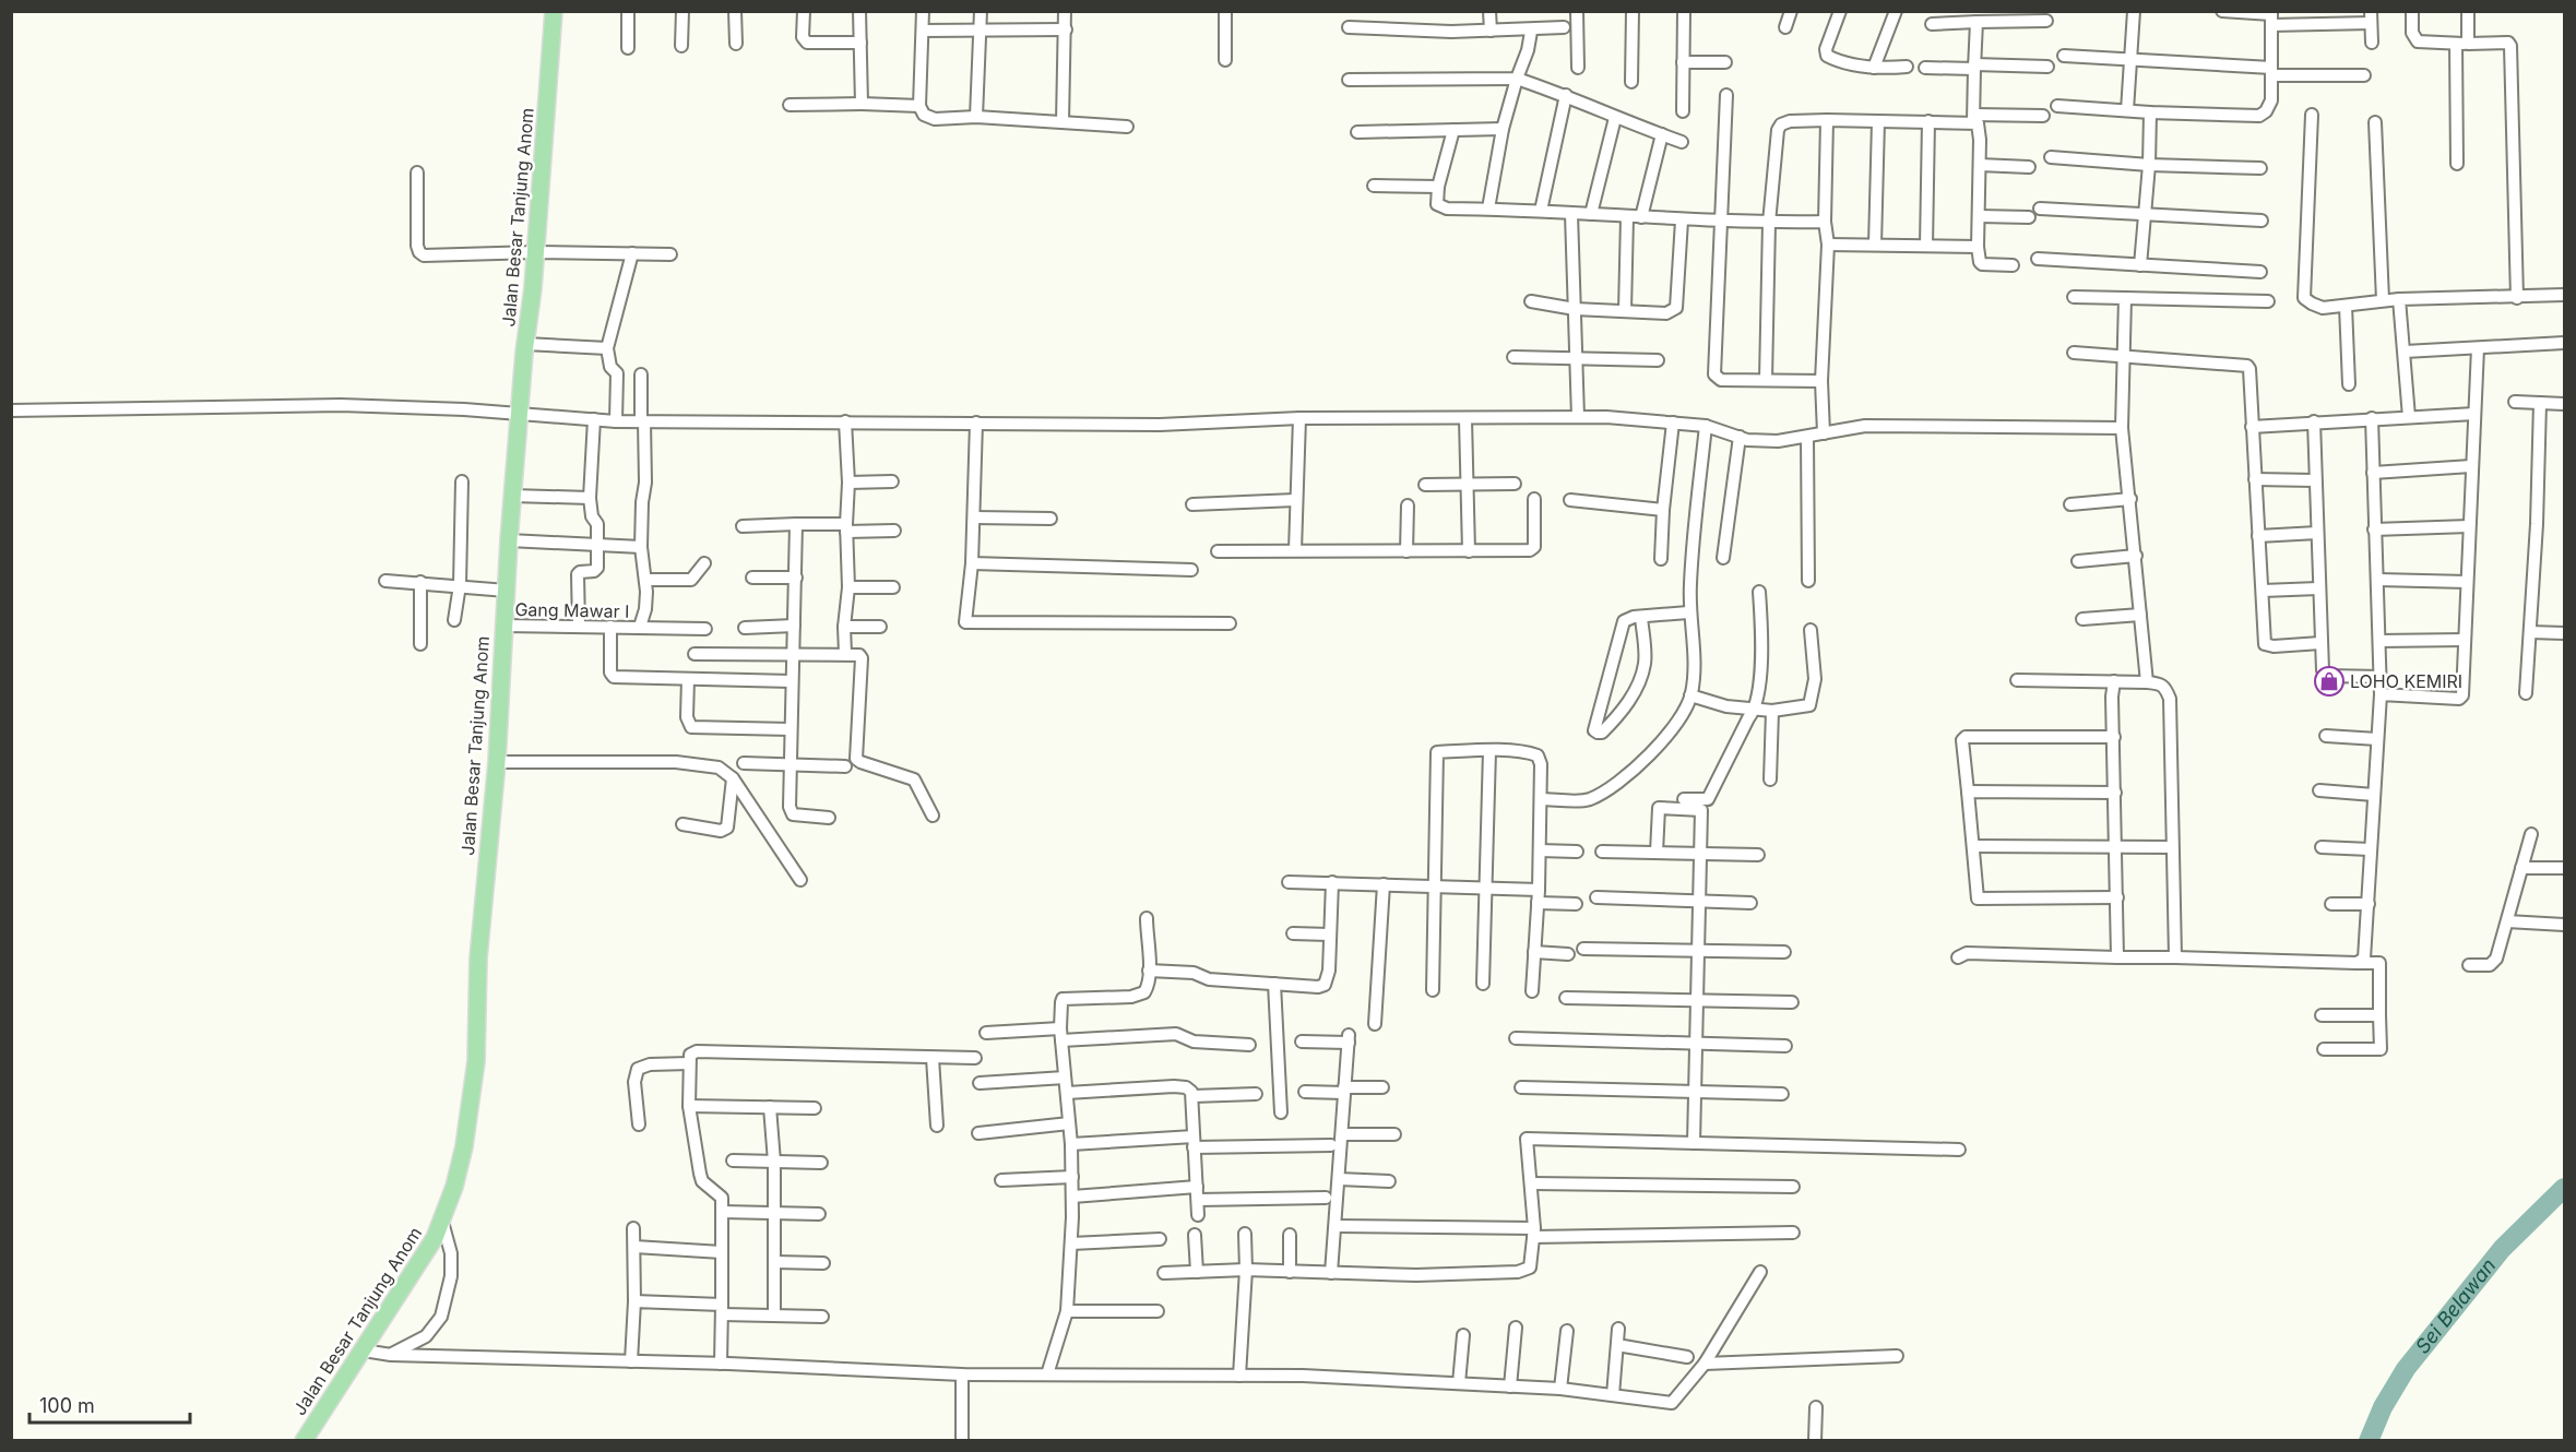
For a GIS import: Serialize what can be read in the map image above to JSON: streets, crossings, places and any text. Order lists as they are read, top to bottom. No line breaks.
{"streets":{"main road":["Jalan Besar Tanjung Anom"],"street":["Gang Mawar I"]},"crossings":[["Jalan Besar Tanjung Anom","Gang Mawar I"]],"water":["Sei Belawan"],"places":{"shop":["LOHO KEMIRI"]},"scale_bar":"100 m"}
